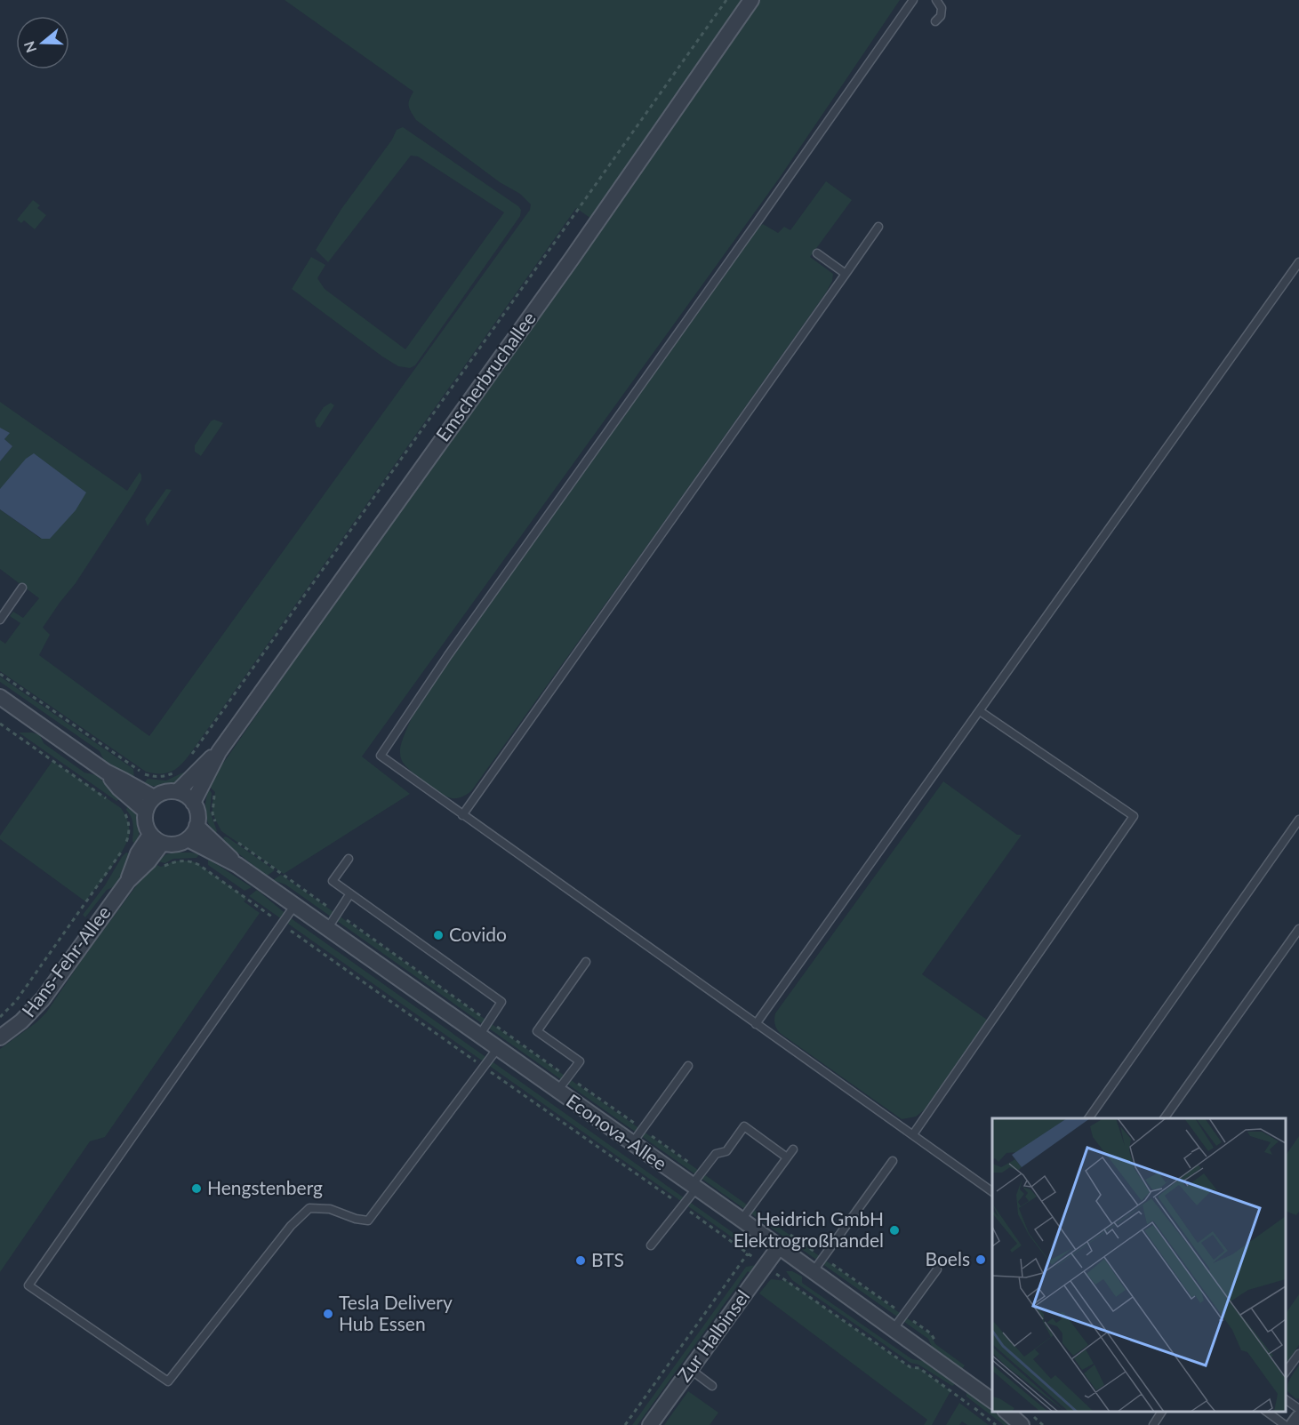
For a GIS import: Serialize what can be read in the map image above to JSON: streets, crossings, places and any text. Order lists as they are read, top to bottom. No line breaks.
{"streets":{"street":["Emscherbruchallee","Hans-Fehr-Allee","Econova-Allee","Zur Halbinsel"]},"crossings":[["Emscherbruchallee","Hans-Fehr-Allee"],["Emscherbruchallee","Econova-Allee"],["Hans-Fehr-Allee","Econova-Allee"],["Econova-Allee","Zur Halbinsel"]],"places":["Covido","Hengstenberg","Heidrich GmbH Elektrogroßhandel","Boels","BTS","Tesla Delivery Hub Essen"],"north":"left"}
